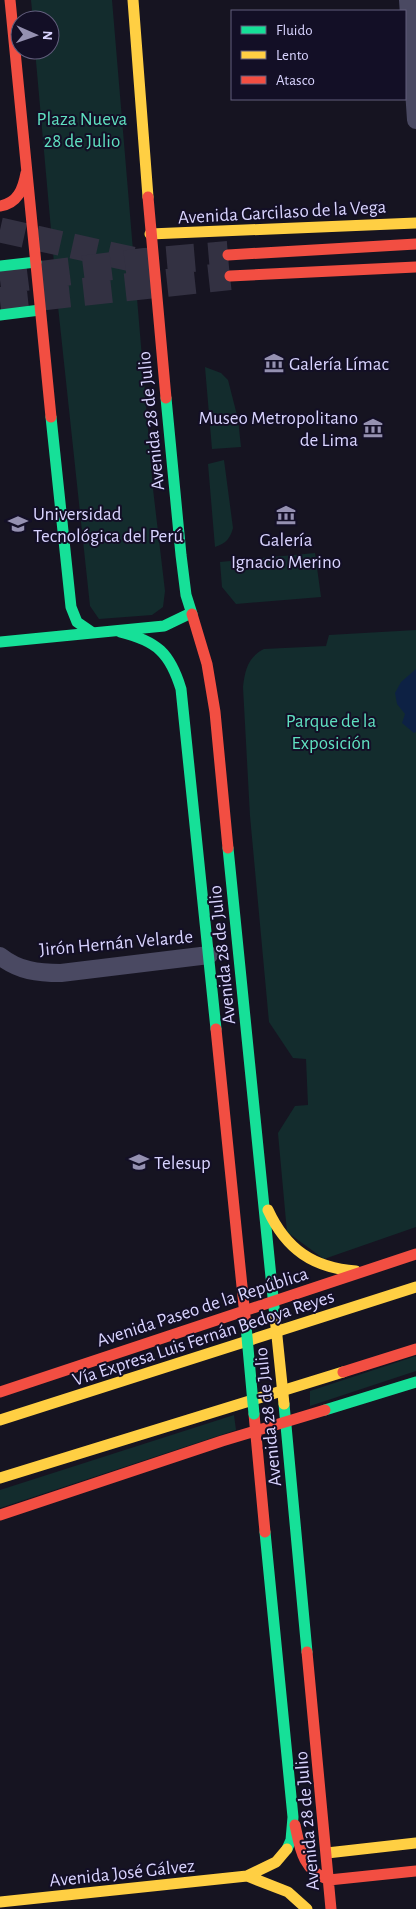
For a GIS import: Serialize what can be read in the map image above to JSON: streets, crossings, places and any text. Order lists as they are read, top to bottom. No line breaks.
{"streets":{"main road":["Avenida Garcilaso de la Vega","Avenida 28 de Julio","Avenida Paseo de la República","Vía Expresa Luis Fernán Bedoya Reyes","Avenida José Gálvez"],"street":["Jirón Hernán Velarde"]},"crossings":[["Avenida Garcilaso de la Vega","Avenida 28 de Julio"],["Avenida 28 de Julio","Jirón Hernán Velarde"],["Avenida 28 de Julio","Avenida Paseo de la República"],["Avenida 28 de Julio","Avenida José Gálvez"]],"parks":["Plaza Nueva 28 de Julio","Parque de la Exposición"],"places":{"museum":["Galería Límac","Museo Metropolitano de Lima","Galería Ignacio Merino"],"school or university":["Universidad Tecnológica del Perú","Telesup"]},"legend":["Fluido","Lento","Atasco"],"north":"right"}
